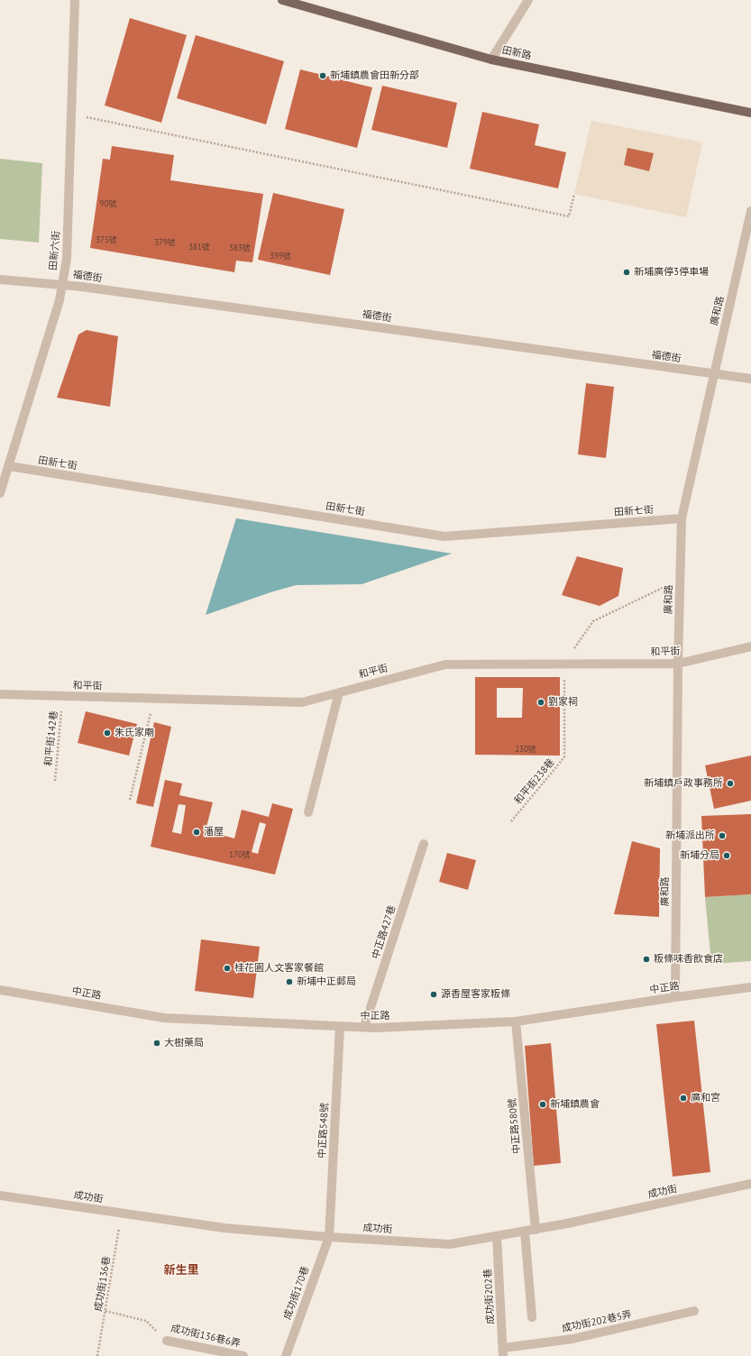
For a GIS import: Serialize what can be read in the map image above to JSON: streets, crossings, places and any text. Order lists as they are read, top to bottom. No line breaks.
{"streets":{"main road":["田新路"],"street":["田新六街","福德街","廣和路","田新七街","和平街","中正路427巷","中正路","中正路580號","中正路548號","成功街","成功街170巷","成功街202巷","成功街202巷5弄","成功街136巷6弄"],"path":["和平街142巷","和平街238巷","成功街136巷"]},"crossings":[["田新六街","福德街"],["田新六街","田新七街"],["福德街","廣和路"],["廣和路","田新七街"],["廣和路","和平街"],["廣和路","中正路"],["和平街","和平街142巷"],["和平街","和平街238巷"],["中正路427巷","中正路"],["中正路","中正路580號"],["中正路","中正路548號"],["中正路580號","成功街"],["中正路548號","成功街"],["中正路548號","成功街170巷"],["成功街","成功街136巷"],["成功街","成功街170巷"],["成功街","成功街202巷"],["成功街136巷","成功街136巷6弄"],["成功街202巷","成功街202巷5弄"]],"districts":["新生里"],"places":["新埔鎮農會田新分部","新埔廣停3停車場","劉家祠","朱氏家廟","新埔鎮戶政事務所","潘屋","新埔派出所","新埔分局","粄條味香飲食店","桂花園人文客家餐館","新埔中正郵局","源香屋客家粄條","大樹藥局","廣和宮","新埔鎮農會"],"house_numbers":["90號","375號","379號","381號","383號","399號","230號","170號"]}
